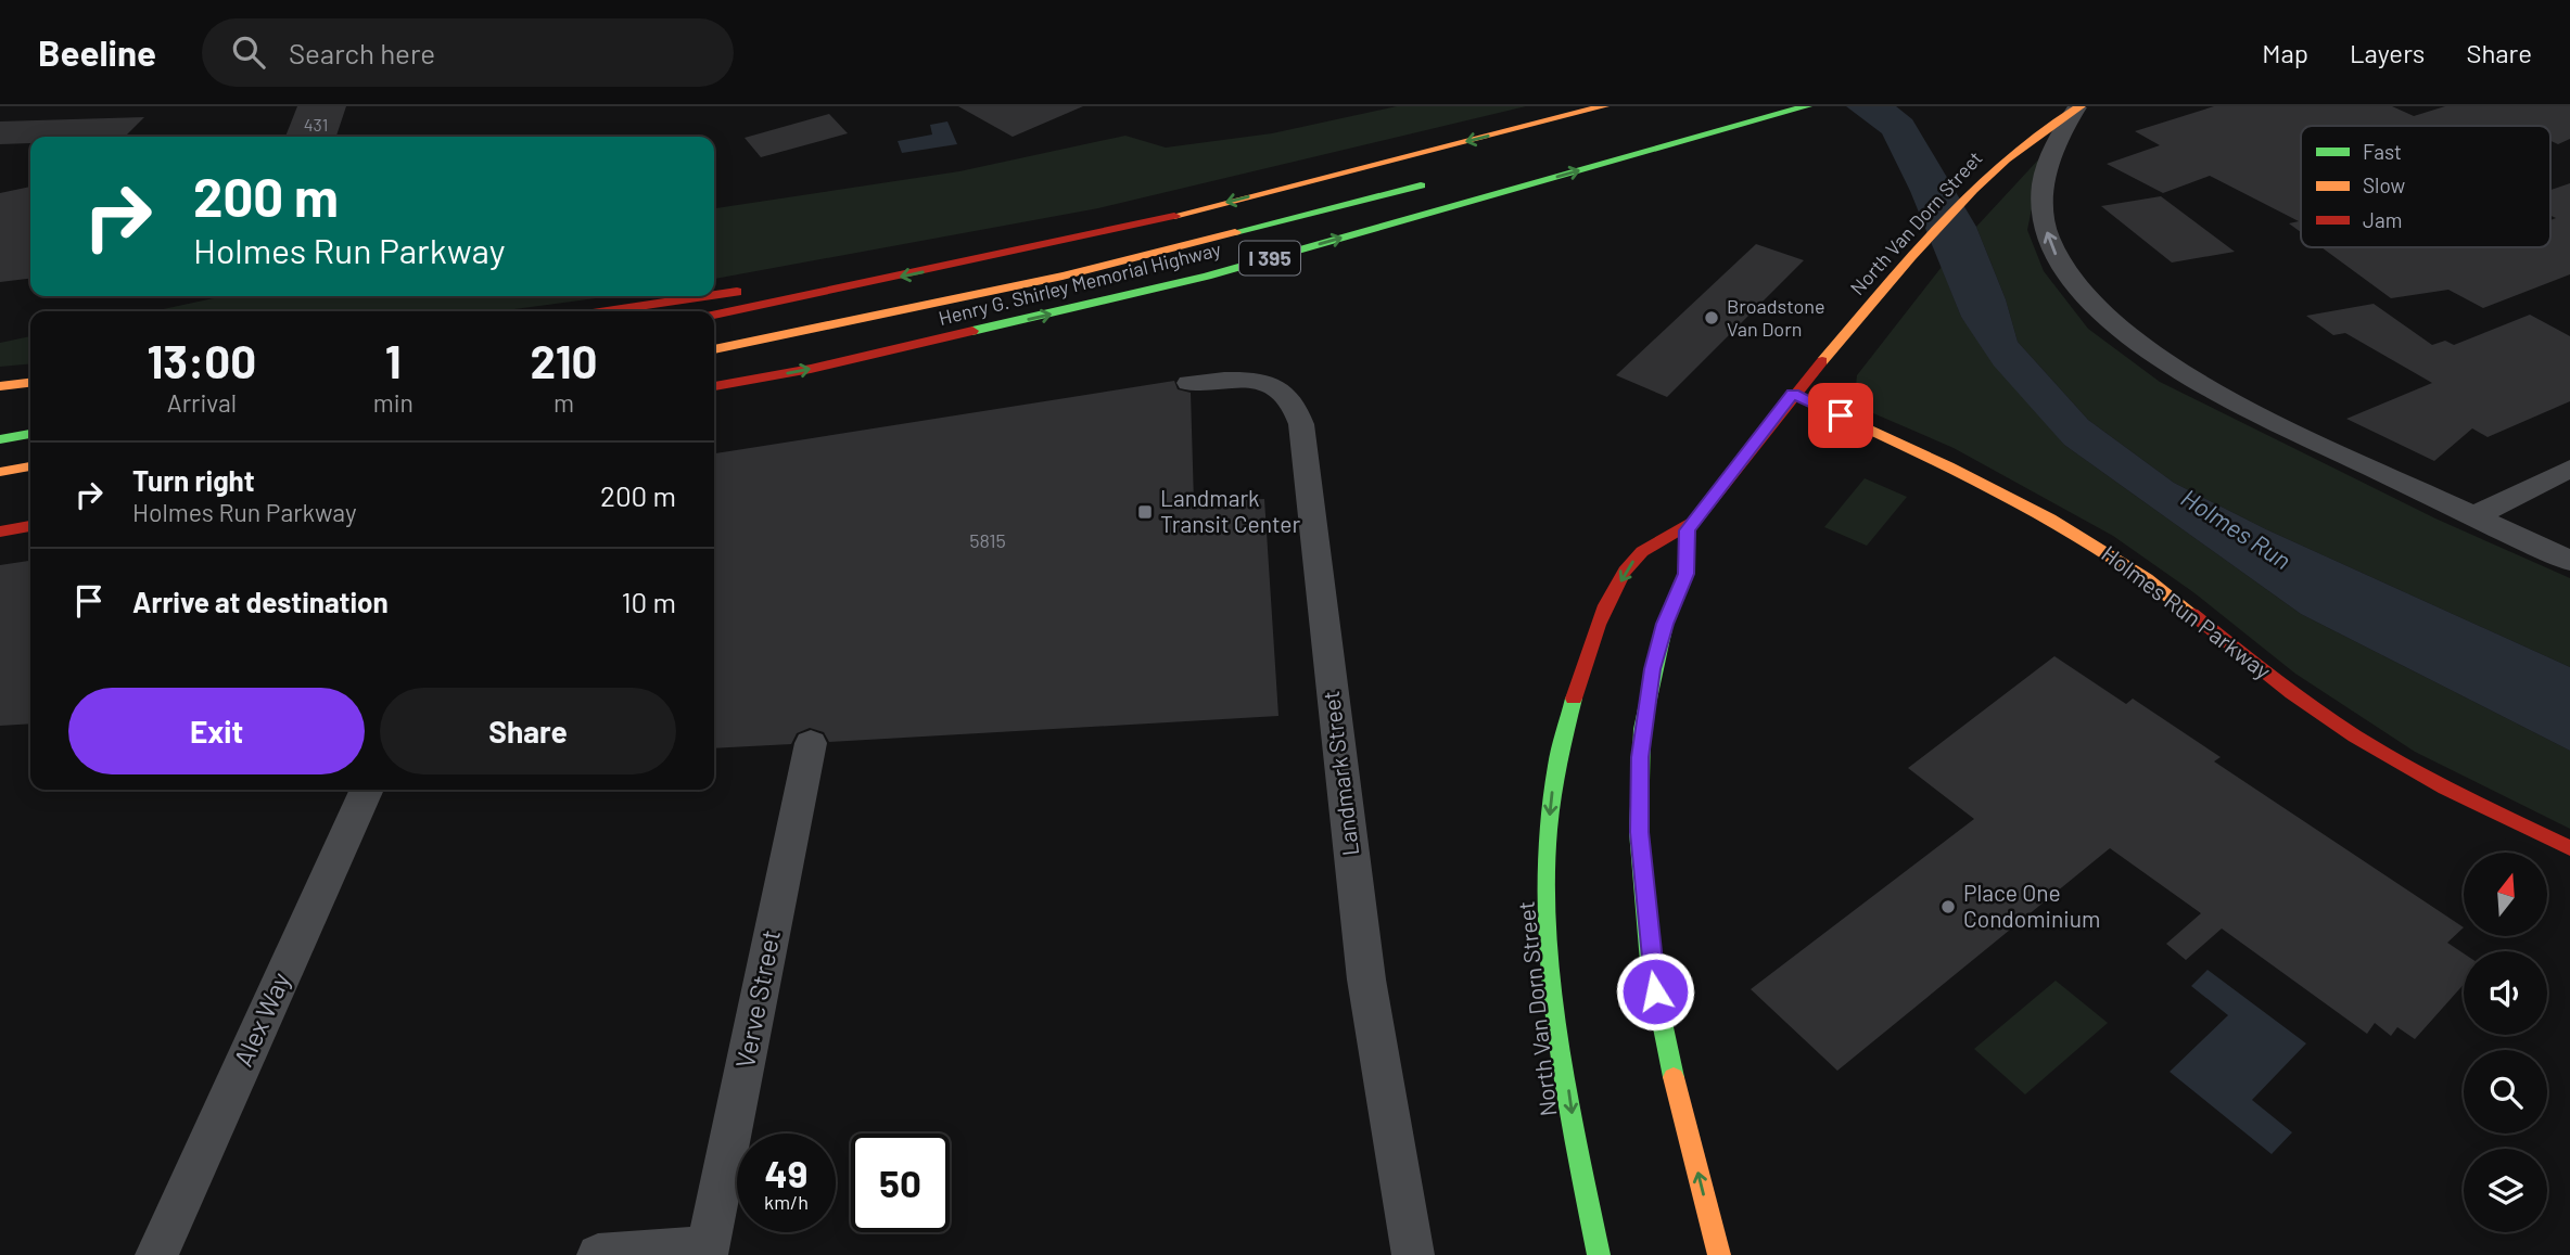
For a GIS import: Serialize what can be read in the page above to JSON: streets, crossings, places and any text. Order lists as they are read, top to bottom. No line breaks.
{"streets":{"main road":["North Van Dorn Street","I 395","Henry G. Shirley Memorial Highway","Holmes Run Parkway"],"street":["Landmark Street","Verve Street","Alex Way"]},"crossings":[["North Van Dorn Street","Holmes Run Parkway"]],"water":["Holmes Run"],"places":{"other":["Broadstone Van Dorn","Place One Condominium"],"transit":["Landmark Transit Center"]},"house_numbers":["431","5815"],"legend":["Fast","Slow","Jam"],"north":"top","page":{"header":"Beeline","search":"Search here","nav":["Map","Layers","Share"],"turn":["200 m","Holmes Run Parkway"],"eta":["13:00","Arrival","1","min","210","m"],"list":[{"name":"Turn right","note":"Holmes Run Parkway","value":"200 m"},{"name":"Arrive at destination","value":"10 m"}],"buttons":["Exit","Share"],"speed":"49 km/h","limit":"50"}}
